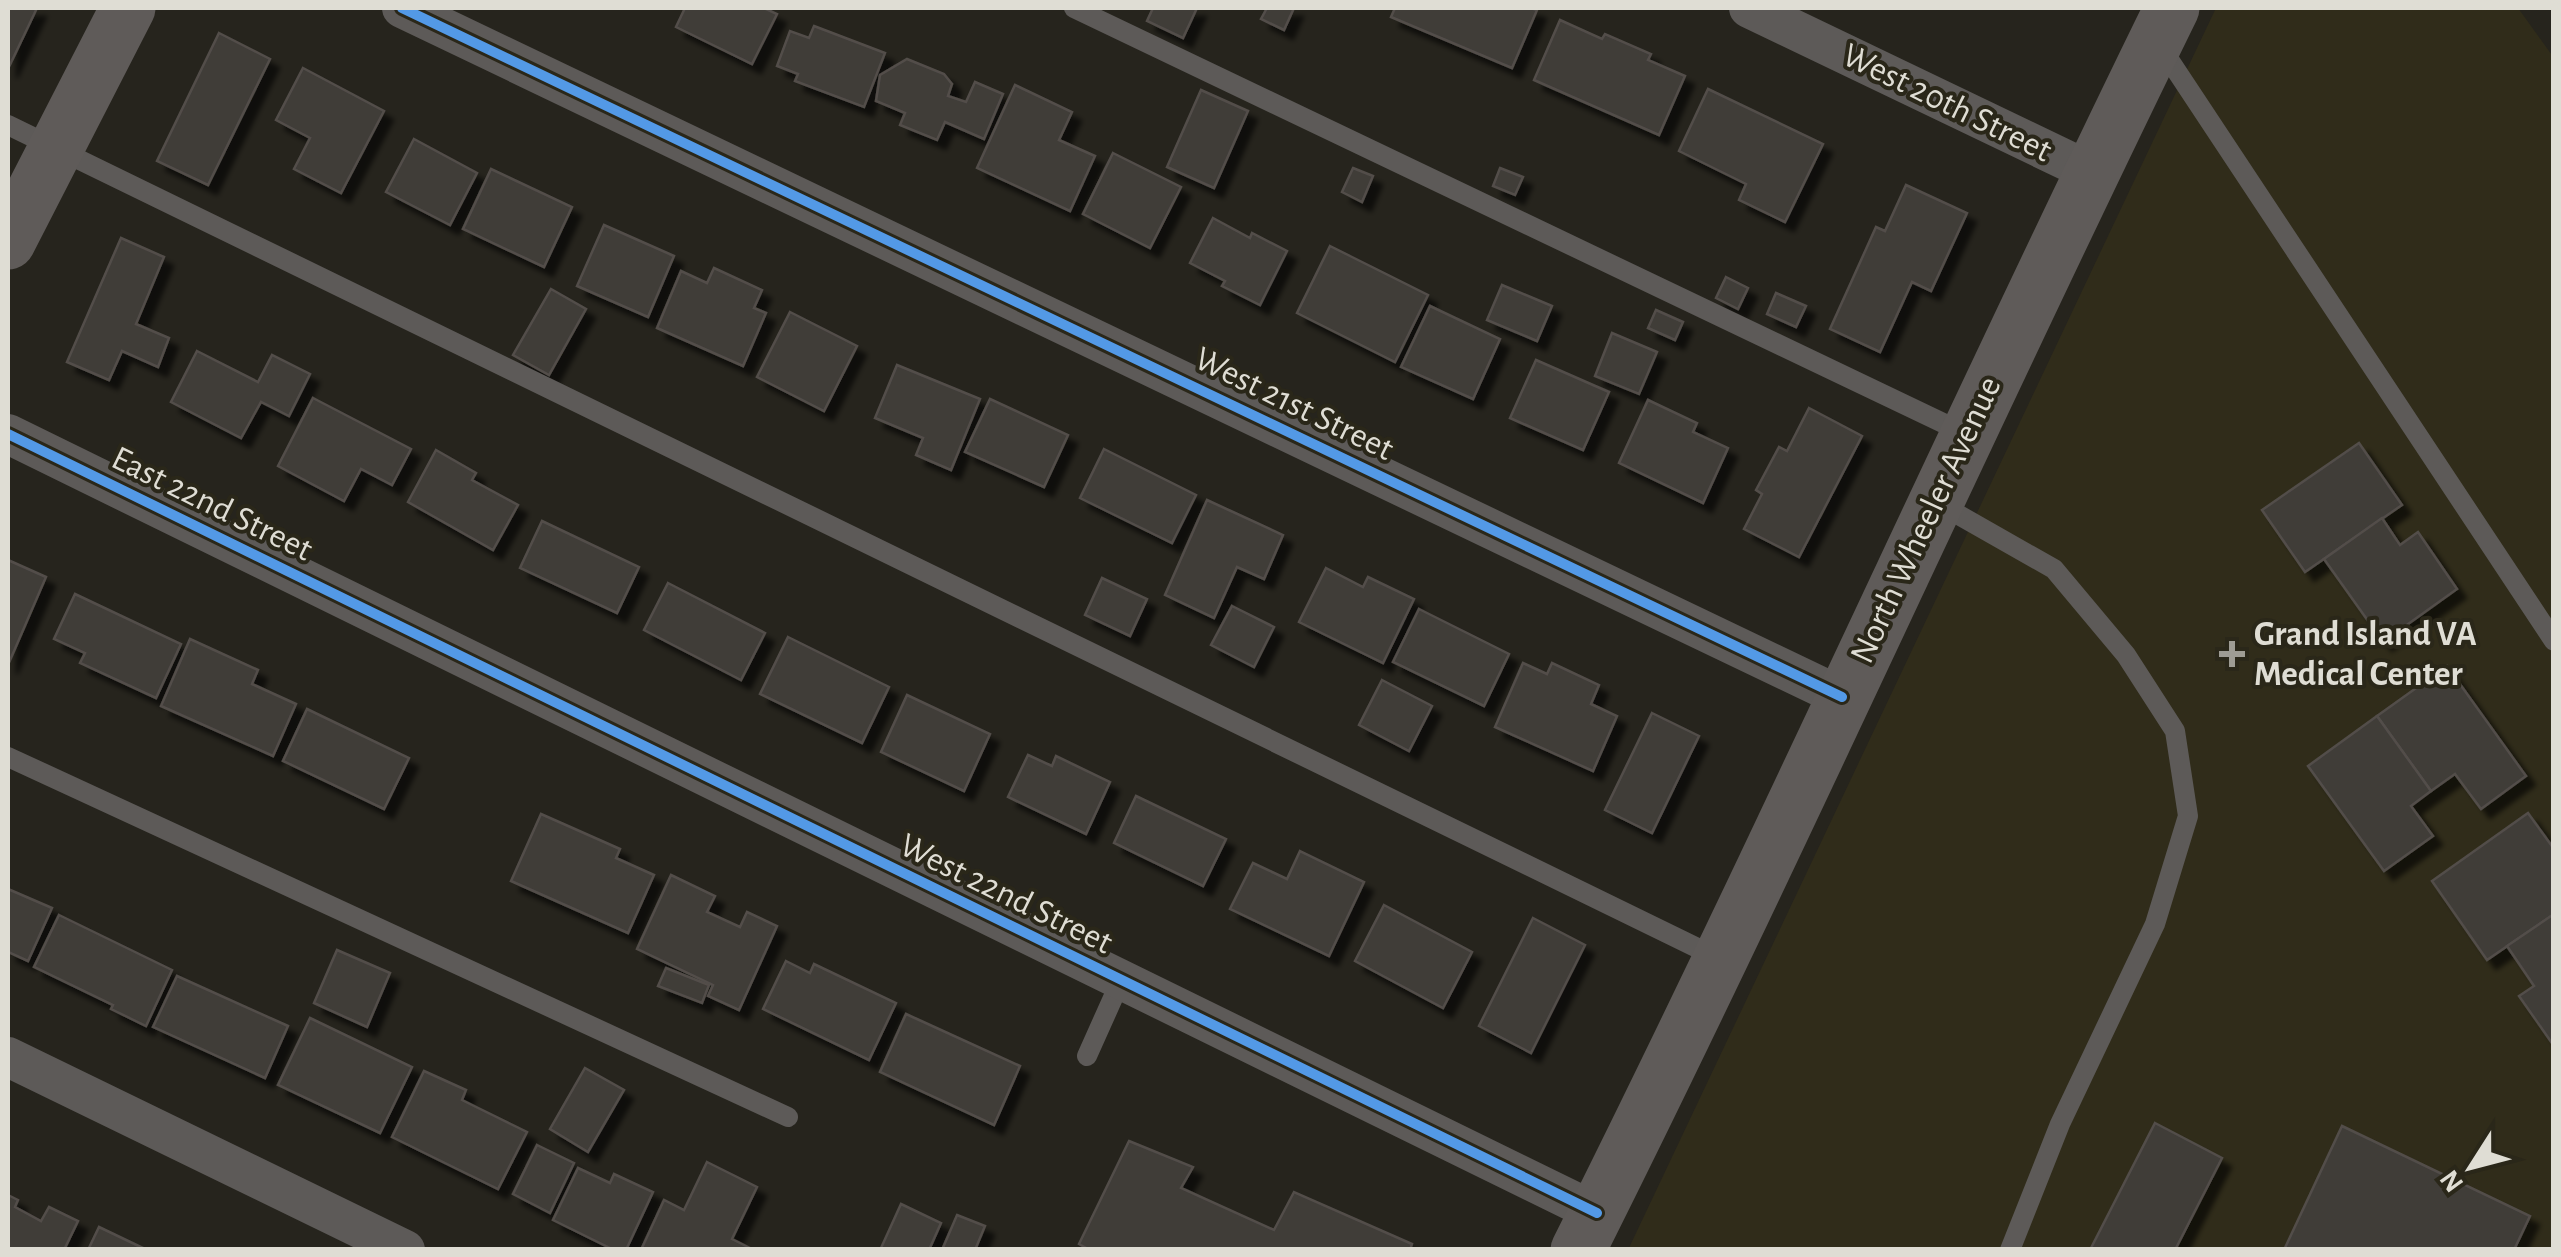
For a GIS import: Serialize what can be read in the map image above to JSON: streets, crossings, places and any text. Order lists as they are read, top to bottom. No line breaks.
{"streets":{"street":["West 20th Street","West 21st Street","East 22nd Street","North Wheeler Avenue","West 22nd Street"]},"crossings":[["West 20th Street","North Wheeler Avenue"],["West 21st Street","North Wheeler Avenue"],["East 22nd Street","West 22nd Street"],["North Wheeler Avenue","West 22nd Street"]],"places":{"health":["Grand Island VA Medical Center"]},"north":"bottom left"}
